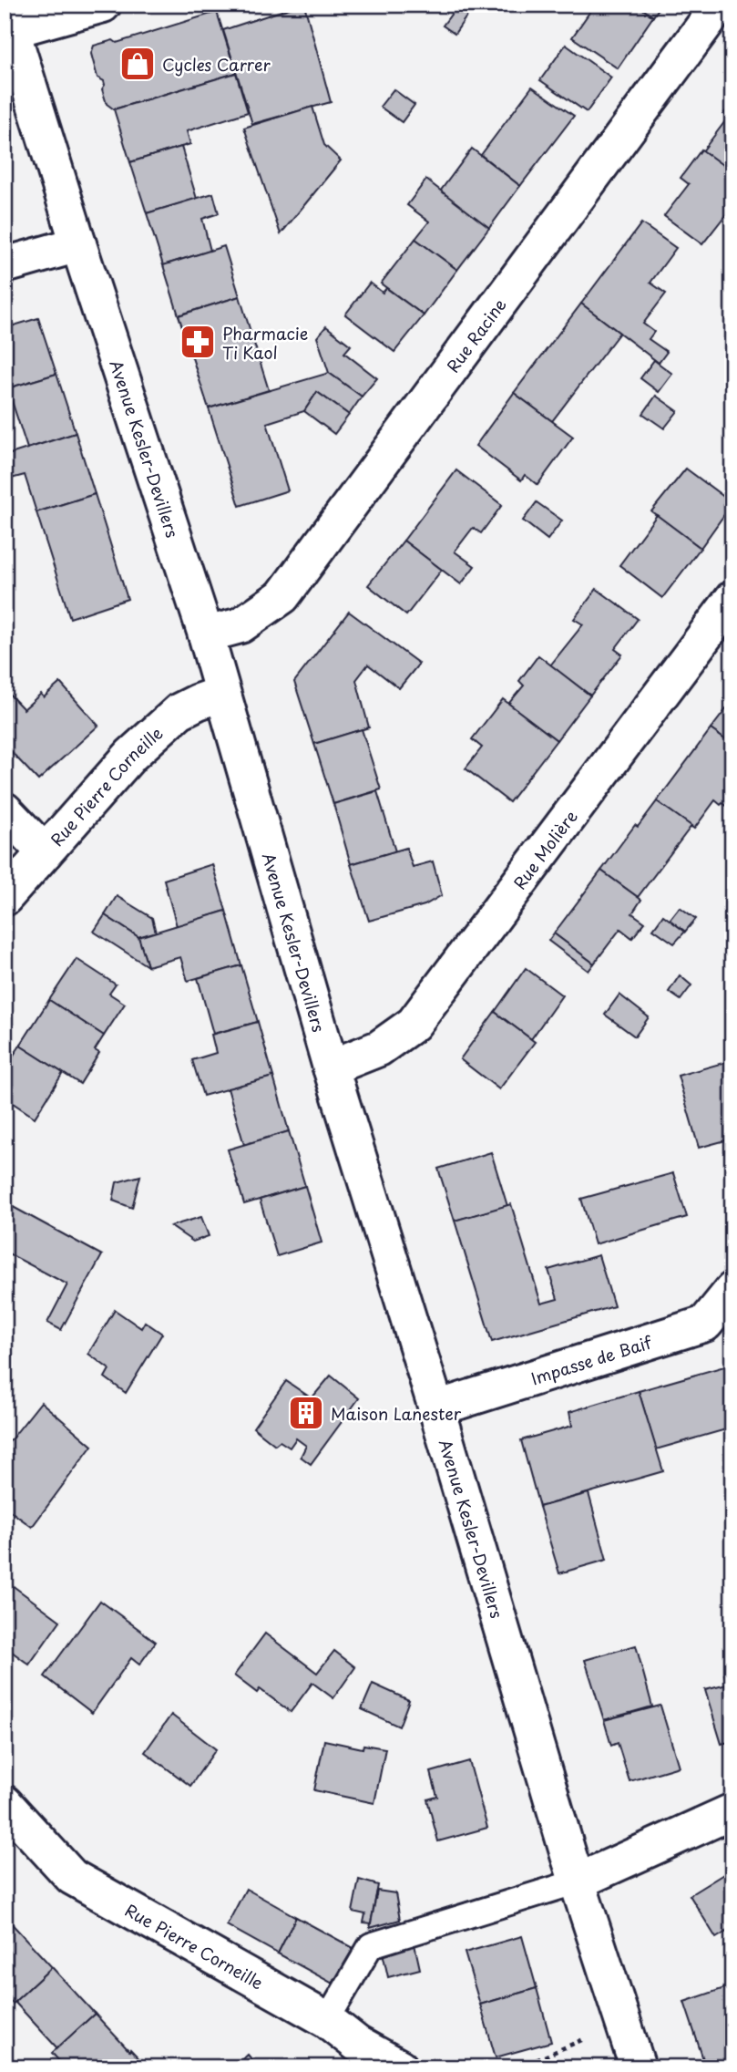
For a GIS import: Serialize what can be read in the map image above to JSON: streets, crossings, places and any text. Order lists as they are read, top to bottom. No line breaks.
{"streets":{"street":["Rue Racine","Avenue Kesler-Devillers","Rue Pierre Corneille","Rue Molière","Impasse de Baif"]},"crossings":[["Rue Racine","Avenue Kesler-Devillers"],["Avenue Kesler-Devillers","Rue Pierre Corneille"],["Avenue Kesler-Devillers","Rue Molière"],["Avenue Kesler-Devillers","Impasse de Baif"]],"places":{"shop":["Cycles Carrer"],"pharmacy":["Pharmacie Ti Kaol"],"building":["Maison Lanester"]}}
